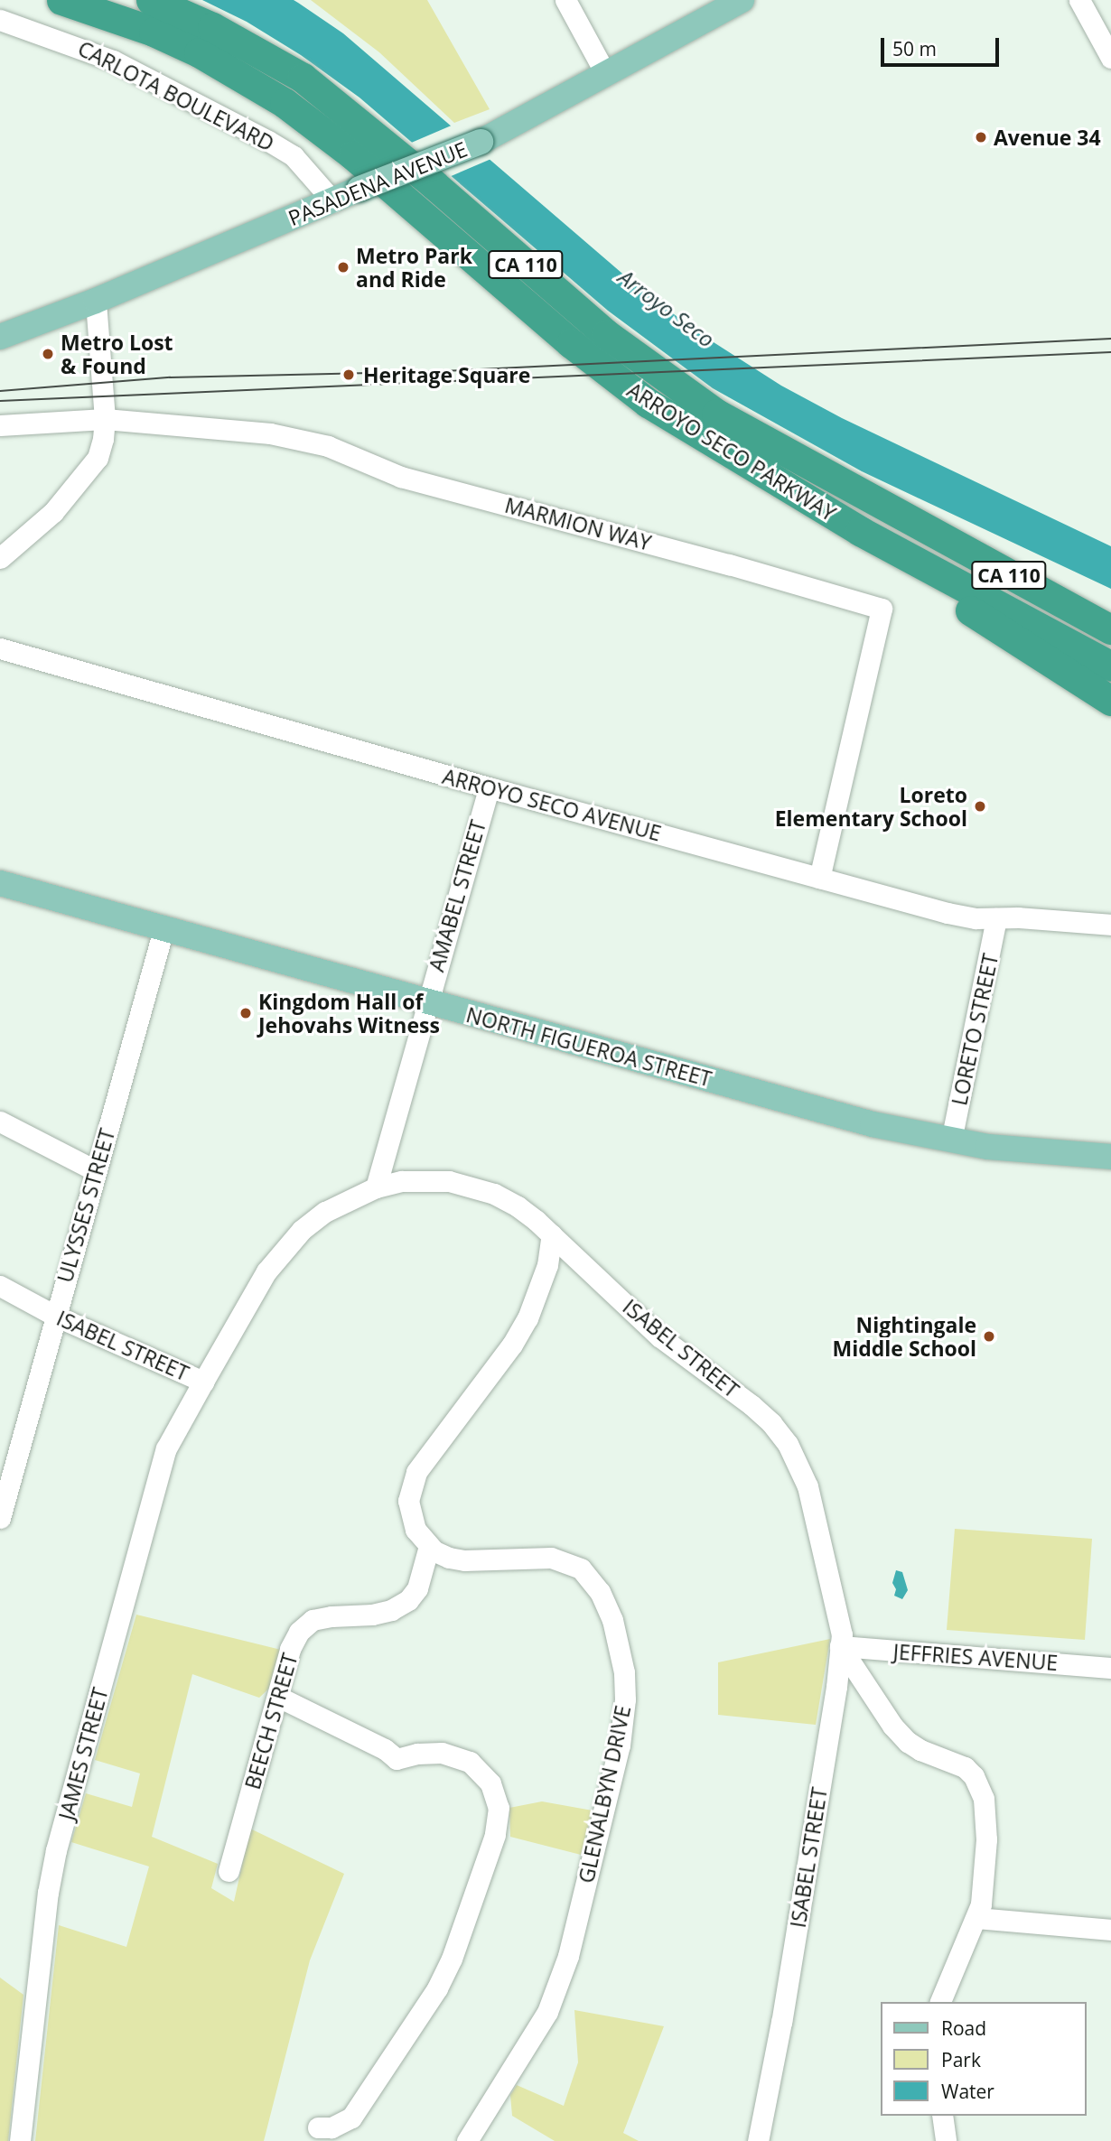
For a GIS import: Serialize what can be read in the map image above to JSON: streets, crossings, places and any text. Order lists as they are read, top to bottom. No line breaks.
{"streets":{"highway":["CA 110","ARROYO SECO PARKWAY"],"main road":["PASADENA AVENUE","NORTH FIGUEROA STREET"],"street":["CARLOTA BOULEVARD","MARMION WAY","ARROYO SECO AVENUE","AMABEL STREET","LORETO STREET","ULYSSES STREET","ISABEL STREET","JEFFRIES AVENUE","BEECH STREET","JAMES STREET","GLENALBYN DRIVE"]},"crossings":[["CARLOTA BOULEVARD","PASADENA AVENUE"],["MARMION WAY","ARROYO SECO AVENUE"],["ARROYO SECO AVENUE","AMABEL STREET"],["ARROYO SECO AVENUE","LORETO STREET"],["AMABEL STREET","NORTH FIGUEROA STREET"],["AMABEL STREET","ISABEL STREET"],["LORETO STREET","NORTH FIGUEROA STREET"],["NORTH FIGUEROA STREET","ULYSSES STREET"],["ULYSSES STREET","ISABEL STREET"],["ISABEL STREET","JEFFRIES AVENUE"],["ISABEL STREET","JAMES STREET"],["ISABEL STREET","GLENALBYN DRIVE"],["BEECH STREET","GLENALBYN DRIVE"]],"water":["Arroyo Seco"],"places":["Avenue 34","Metro Park and Ride","Metro Lost & Found","Heritage Square","Loreto Elementary School","Kingdom Hall of Jehovahs Witness","Nightingale Middle School"],"legend":["Road","Park","Water"],"scale_bar":"50 m"}
